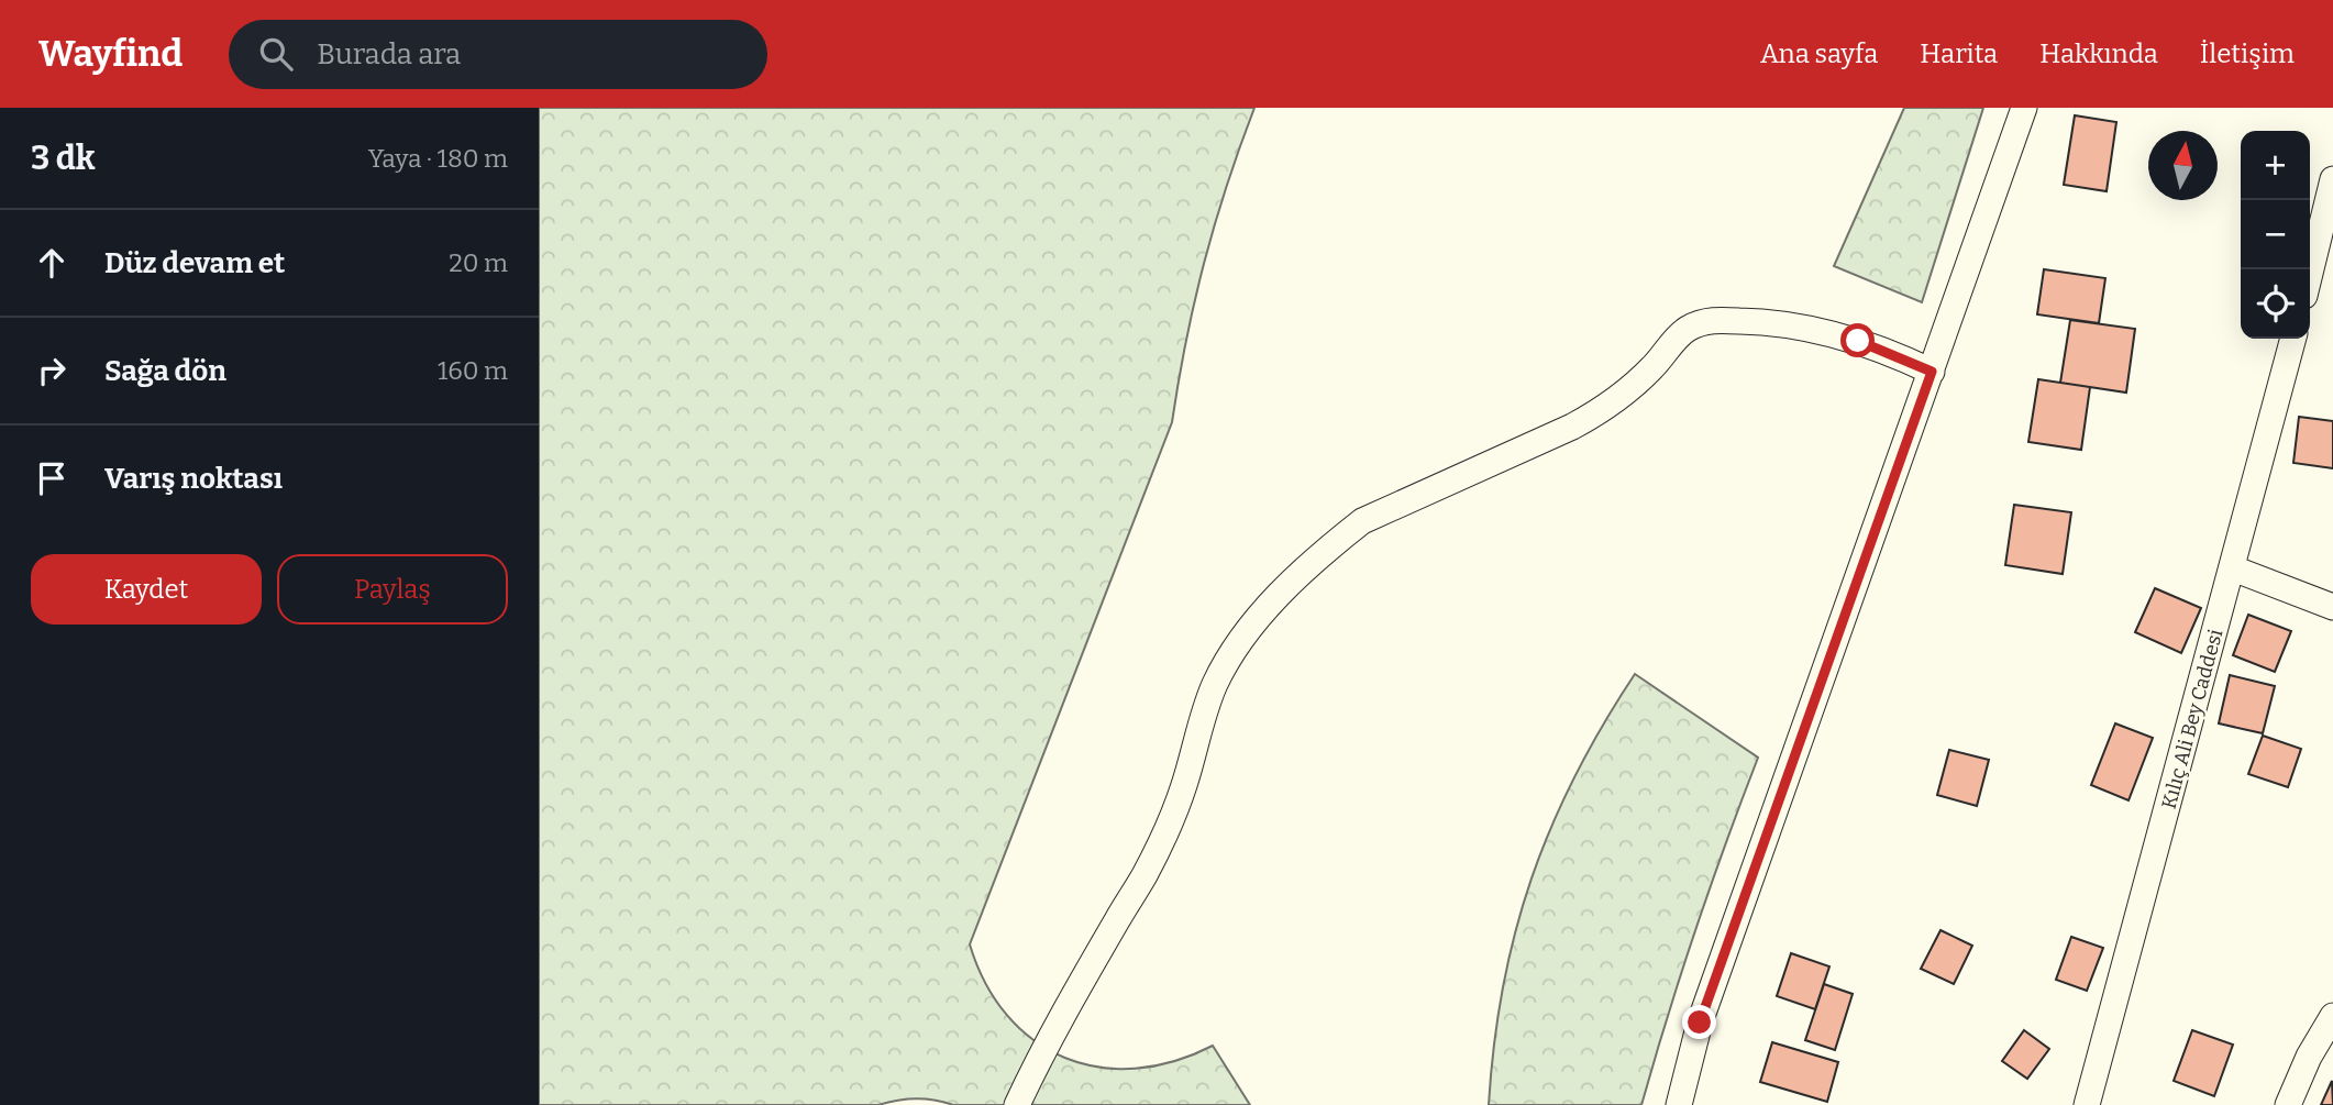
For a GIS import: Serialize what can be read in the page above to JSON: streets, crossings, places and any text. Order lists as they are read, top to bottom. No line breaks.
{"streets":{"street":["Kılıç Ali Bey Caddesi"]},"north":"top","page":{"header":"Wayfind","search":"Burada ara","nav":["Ana sayfa","Harita","Hakkında","İletişim"],"heading":["3 dk","Yaya · 180 m"],"map_buttons":["+","−"],"list":[["Düz devam et","20 m"],["Sağa dön","160 m"],"Varış noktası"],"buttons":["Kaydet","Paylaş"]}}
